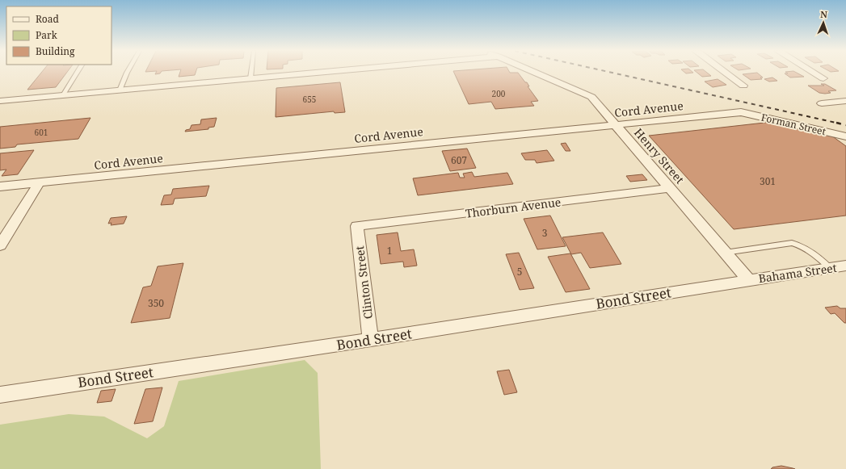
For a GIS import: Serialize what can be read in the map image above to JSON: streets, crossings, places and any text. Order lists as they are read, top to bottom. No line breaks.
{"streets":{"street":["Cord Avenue","Forman Street","Henry Street","Thorburn Avenue","Bahama Street","Clinton Street","Bond Street"]},"crossings":[["Cord Avenue","Forman Street"],["Cord Avenue","Henry Street"],["Henry Street","Thorburn Avenue"],["Henry Street","Bahama Street"],["Henry Street","Bond Street"],["Thorburn Avenue","Clinton Street"],["Bahama Street","Bond Street"],["Clinton Street","Bond Street"]],"house_numbers":["200","655","601","607","301","3","1","5","350"],"legend":["Road","Park","Building"],"north":"top"}
